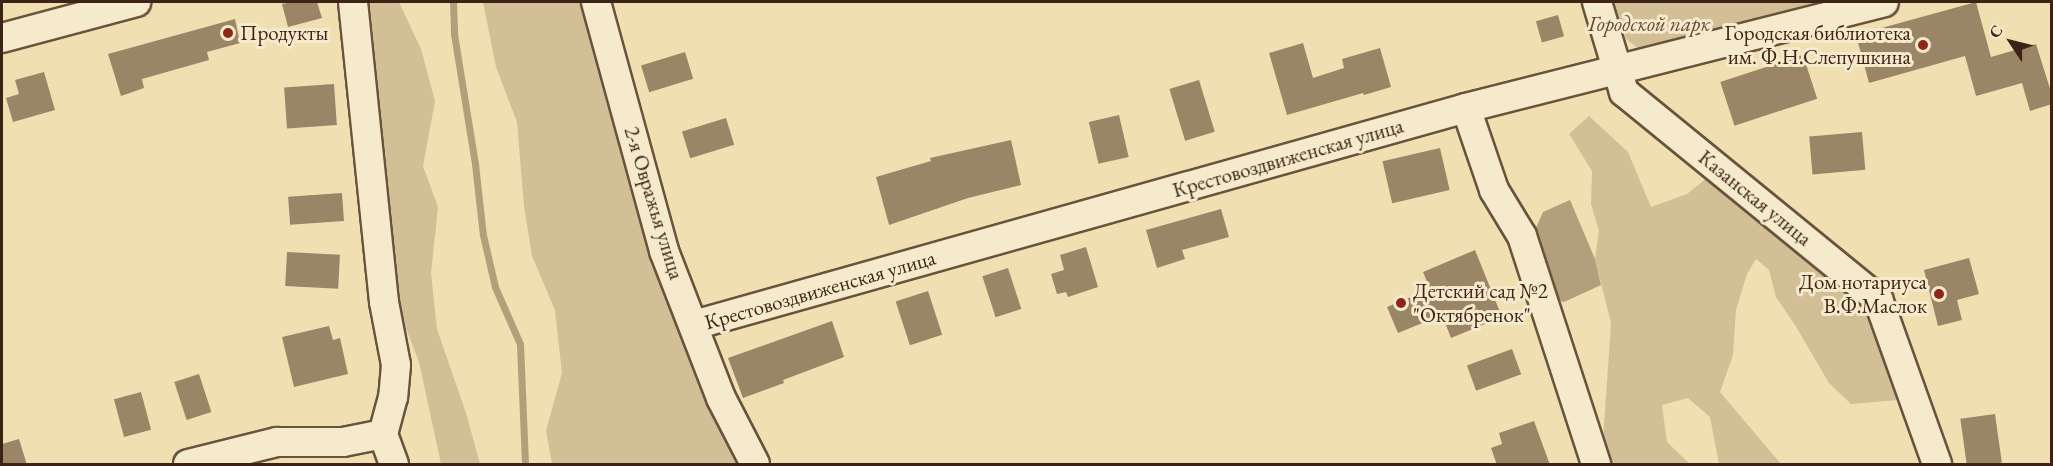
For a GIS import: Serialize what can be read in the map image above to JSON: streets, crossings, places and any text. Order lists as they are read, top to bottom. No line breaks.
{"streets":{"street":["Крестовоздвиженская улица","Казанская улица","2-я Овражья улица"]},"crossings":[["Крестовоздвиженская улица","Казанская улица"],["Крестовоздвиженская улица","2-я Овражья улица"]],"parks":["Городской парк"],"places":["Продукты","Городская библиотека им. Ф.Н.Слепушкина","Дом нотариуса В.Ф.Маслок","Детский сад №2 \"Октябренок\""],"north":"top left"}
